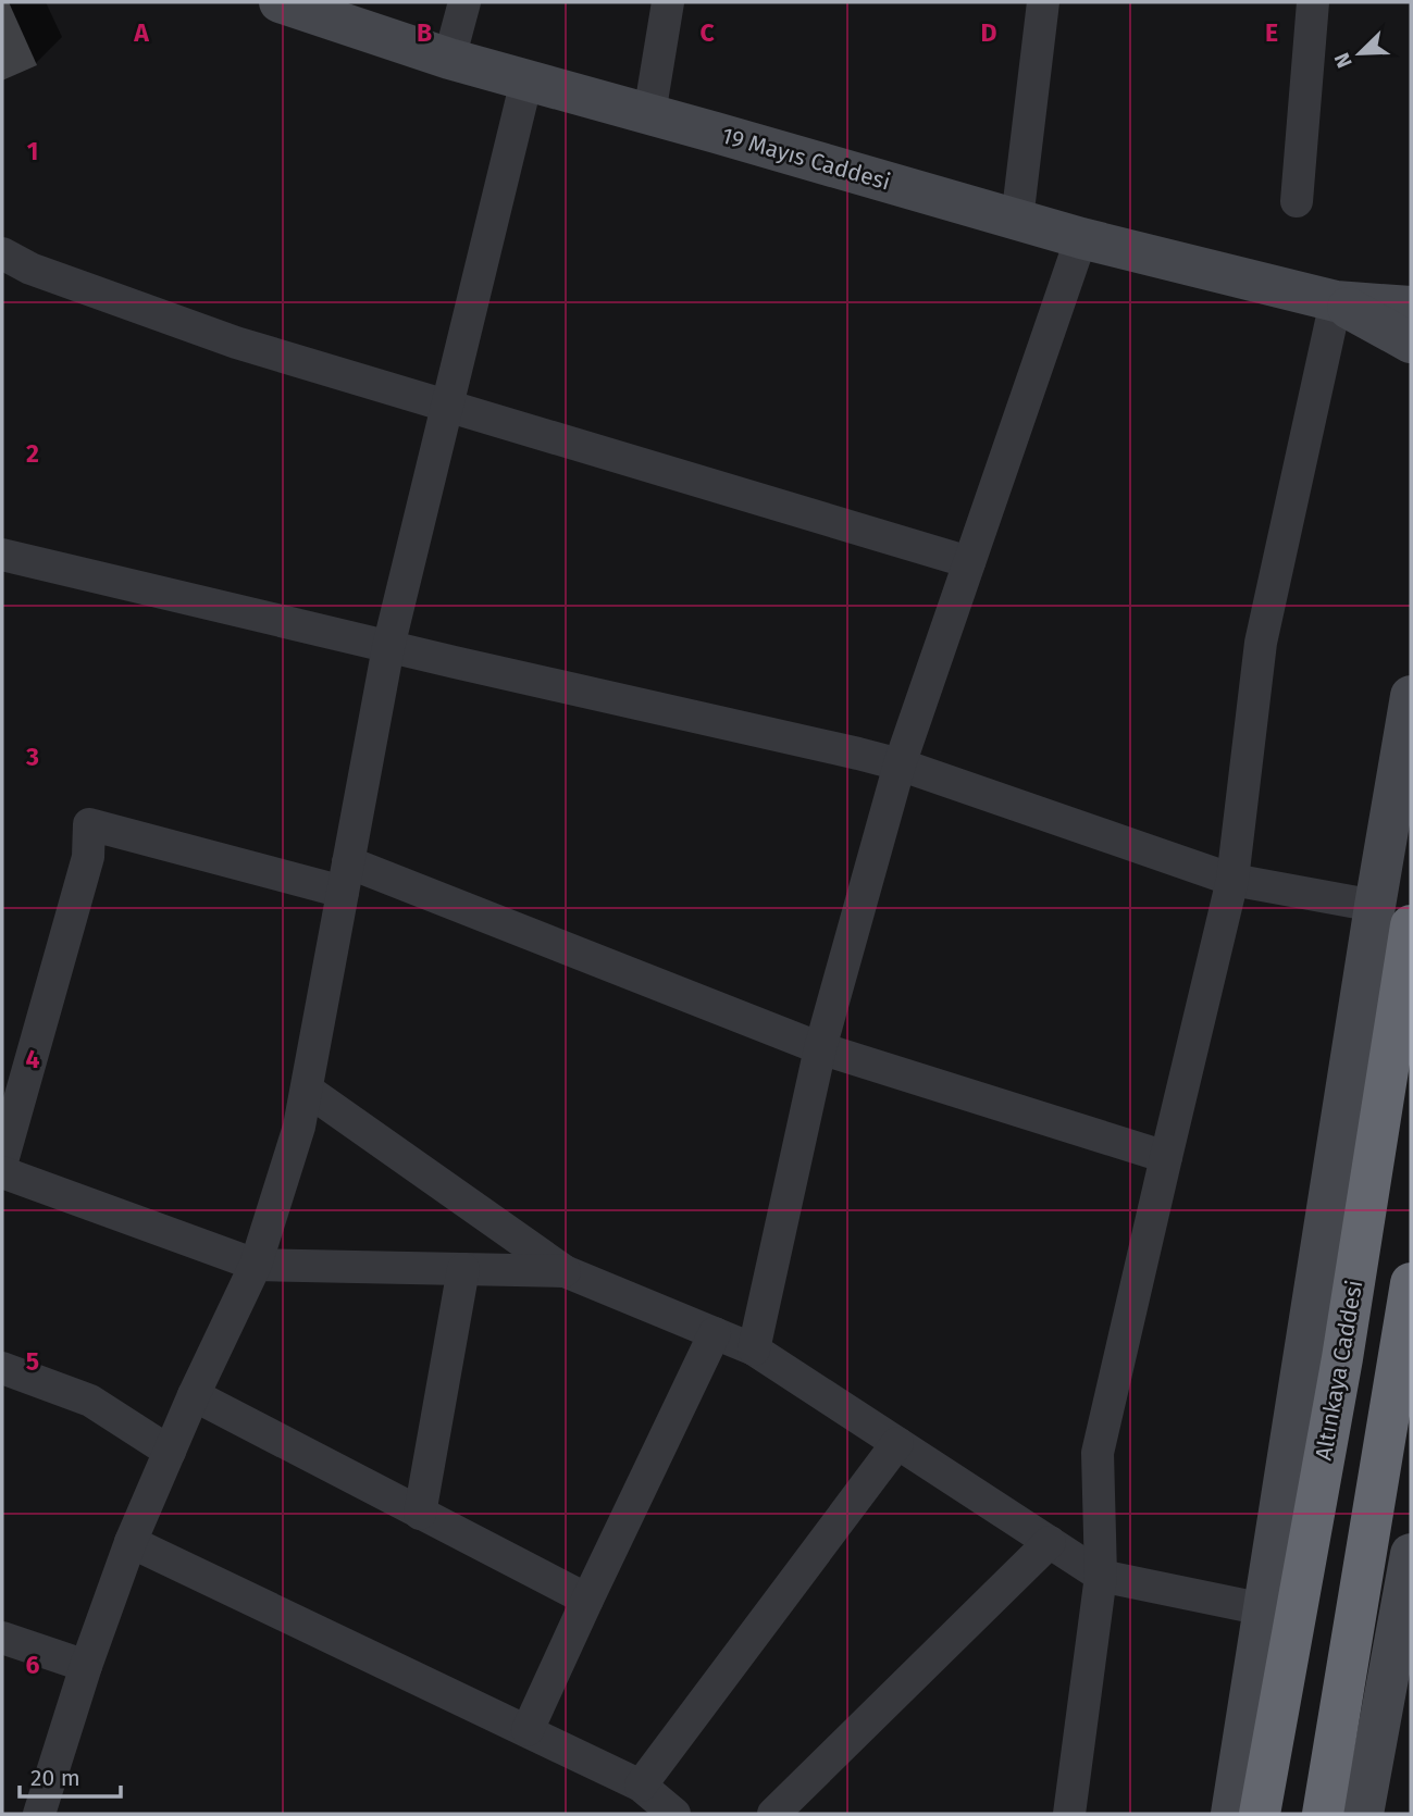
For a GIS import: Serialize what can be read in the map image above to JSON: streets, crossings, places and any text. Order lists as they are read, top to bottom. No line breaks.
{"streets":{"highway":["Altınkaya Caddesi"],"street":["19 Mayıs Caddesi"]},"scale_bar":"20 m","north":"bottom left","grid":{"columns":["A","B","C","D","E"],"rows":["1","2","3","4","5","6"]}}
